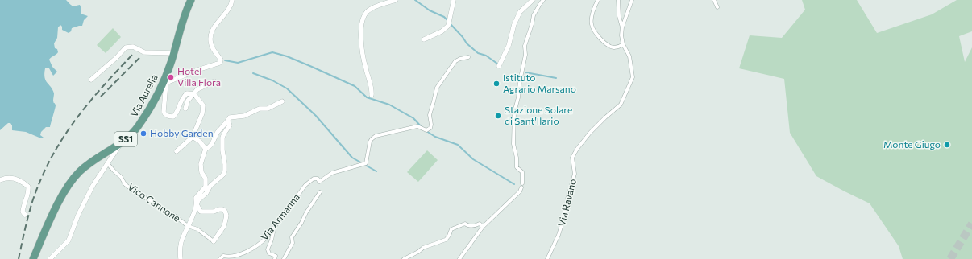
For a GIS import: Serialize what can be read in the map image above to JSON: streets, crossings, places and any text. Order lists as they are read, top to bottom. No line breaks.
{"streets":{"main road":["Via Aurelia","SS1"],"street":["Vico Cannone","Via Ravano","Via Armanna"]},"places":["Hotel Villa Flora","Istituto Agrario Marsano","Stazione Solare di Sant'Ilario","Hobby Garden","Monte Giugo"]}
